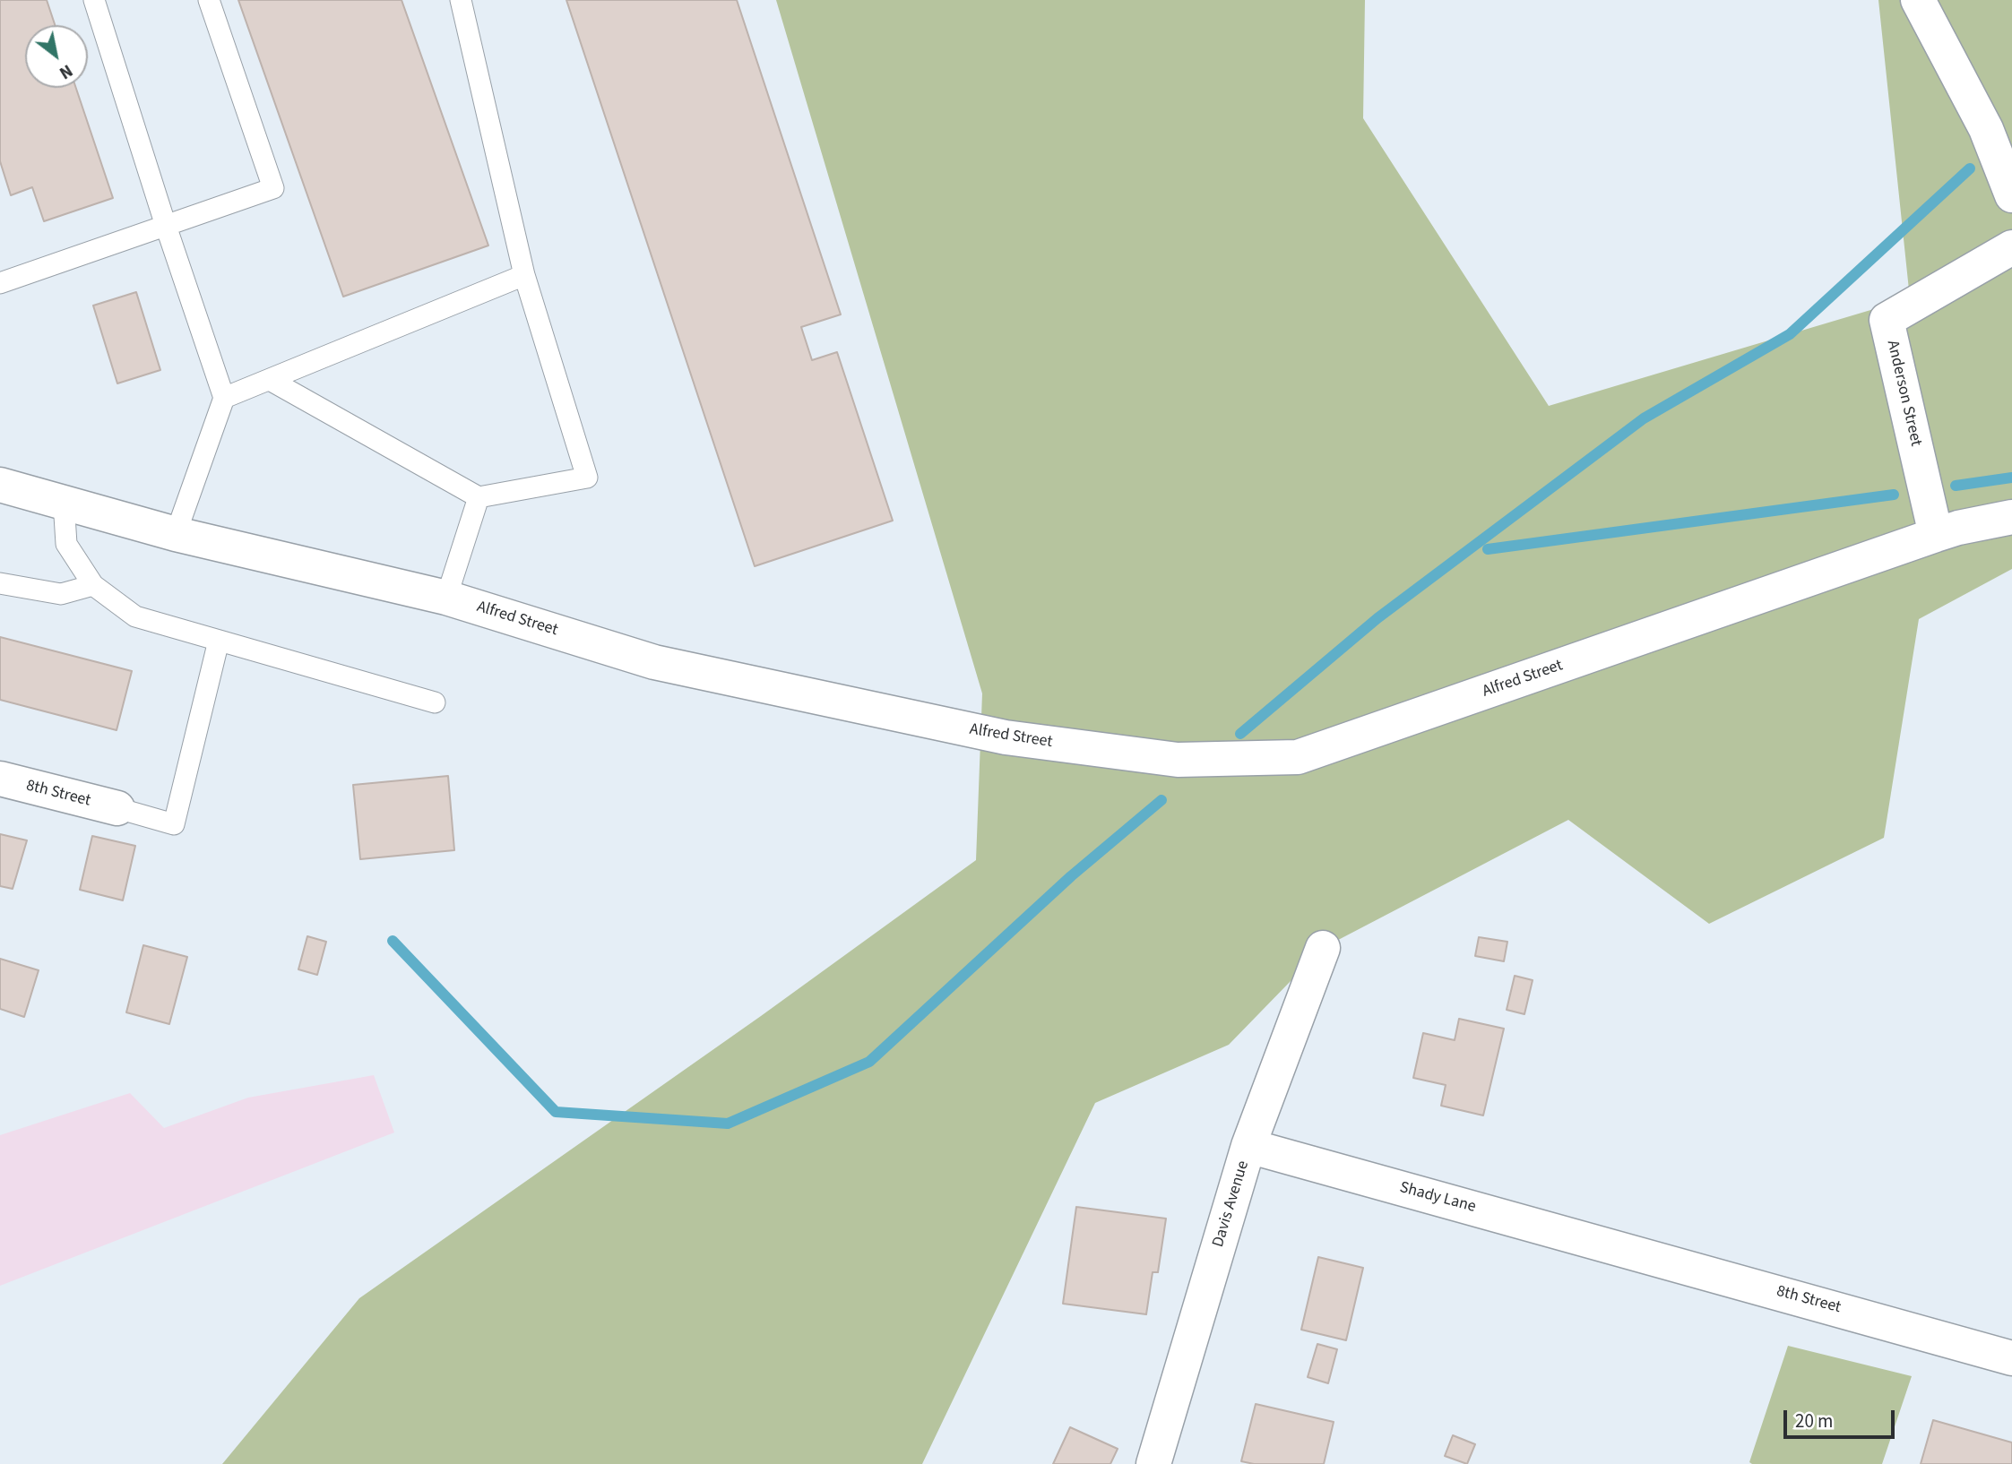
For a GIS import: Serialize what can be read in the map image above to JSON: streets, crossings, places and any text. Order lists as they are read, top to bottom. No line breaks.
{"streets":{"street":["Anderson Street","Alfred Street","8th Street","Shady Lane","Davis Avenue"]},"crossings":[["Anderson Street","Alfred Street"],["8th Street","Shady Lane"],["Shady Lane","Davis Avenue"]],"scale_bar":"20 m","north":"bottom right"}
